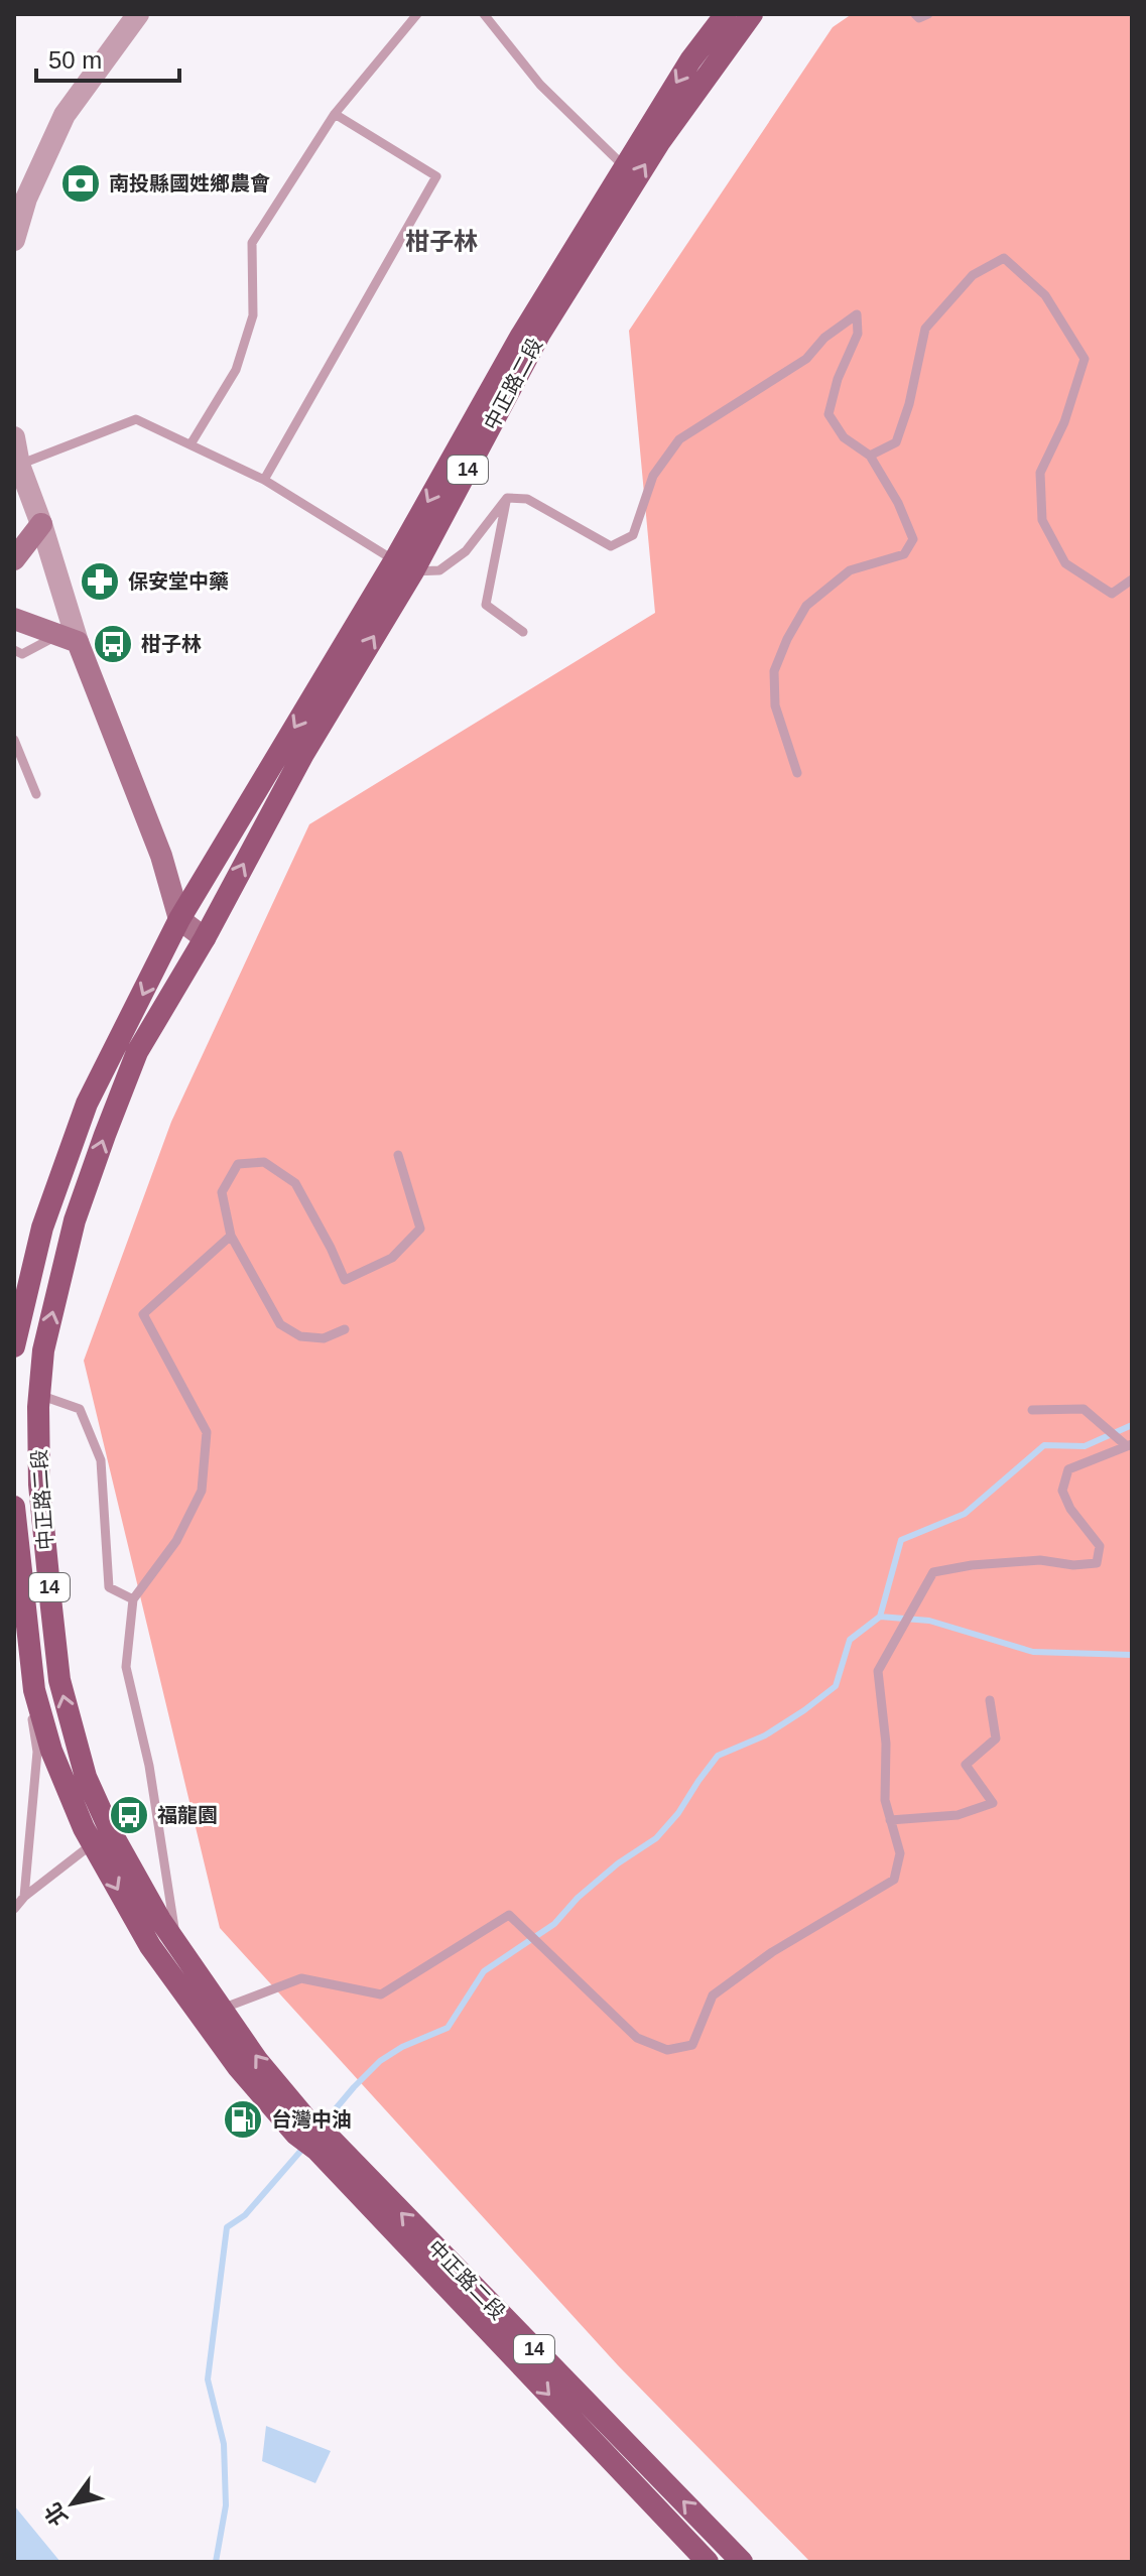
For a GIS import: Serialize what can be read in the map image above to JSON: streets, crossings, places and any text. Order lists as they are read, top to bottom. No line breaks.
{"streets":{"main road":["中正路二段","14"]},"crossings":[["中正路二段","14"]],"districts":["柑子林"],"places":{"bank":["南投縣國姓鄉農會"],"pharmacy":["保安堂中藥"],"bus stop":["柑子林","福龍園"],"fuel station":["台灣中油"]},"scale_bar":"50 m","north":"bottom left"}
